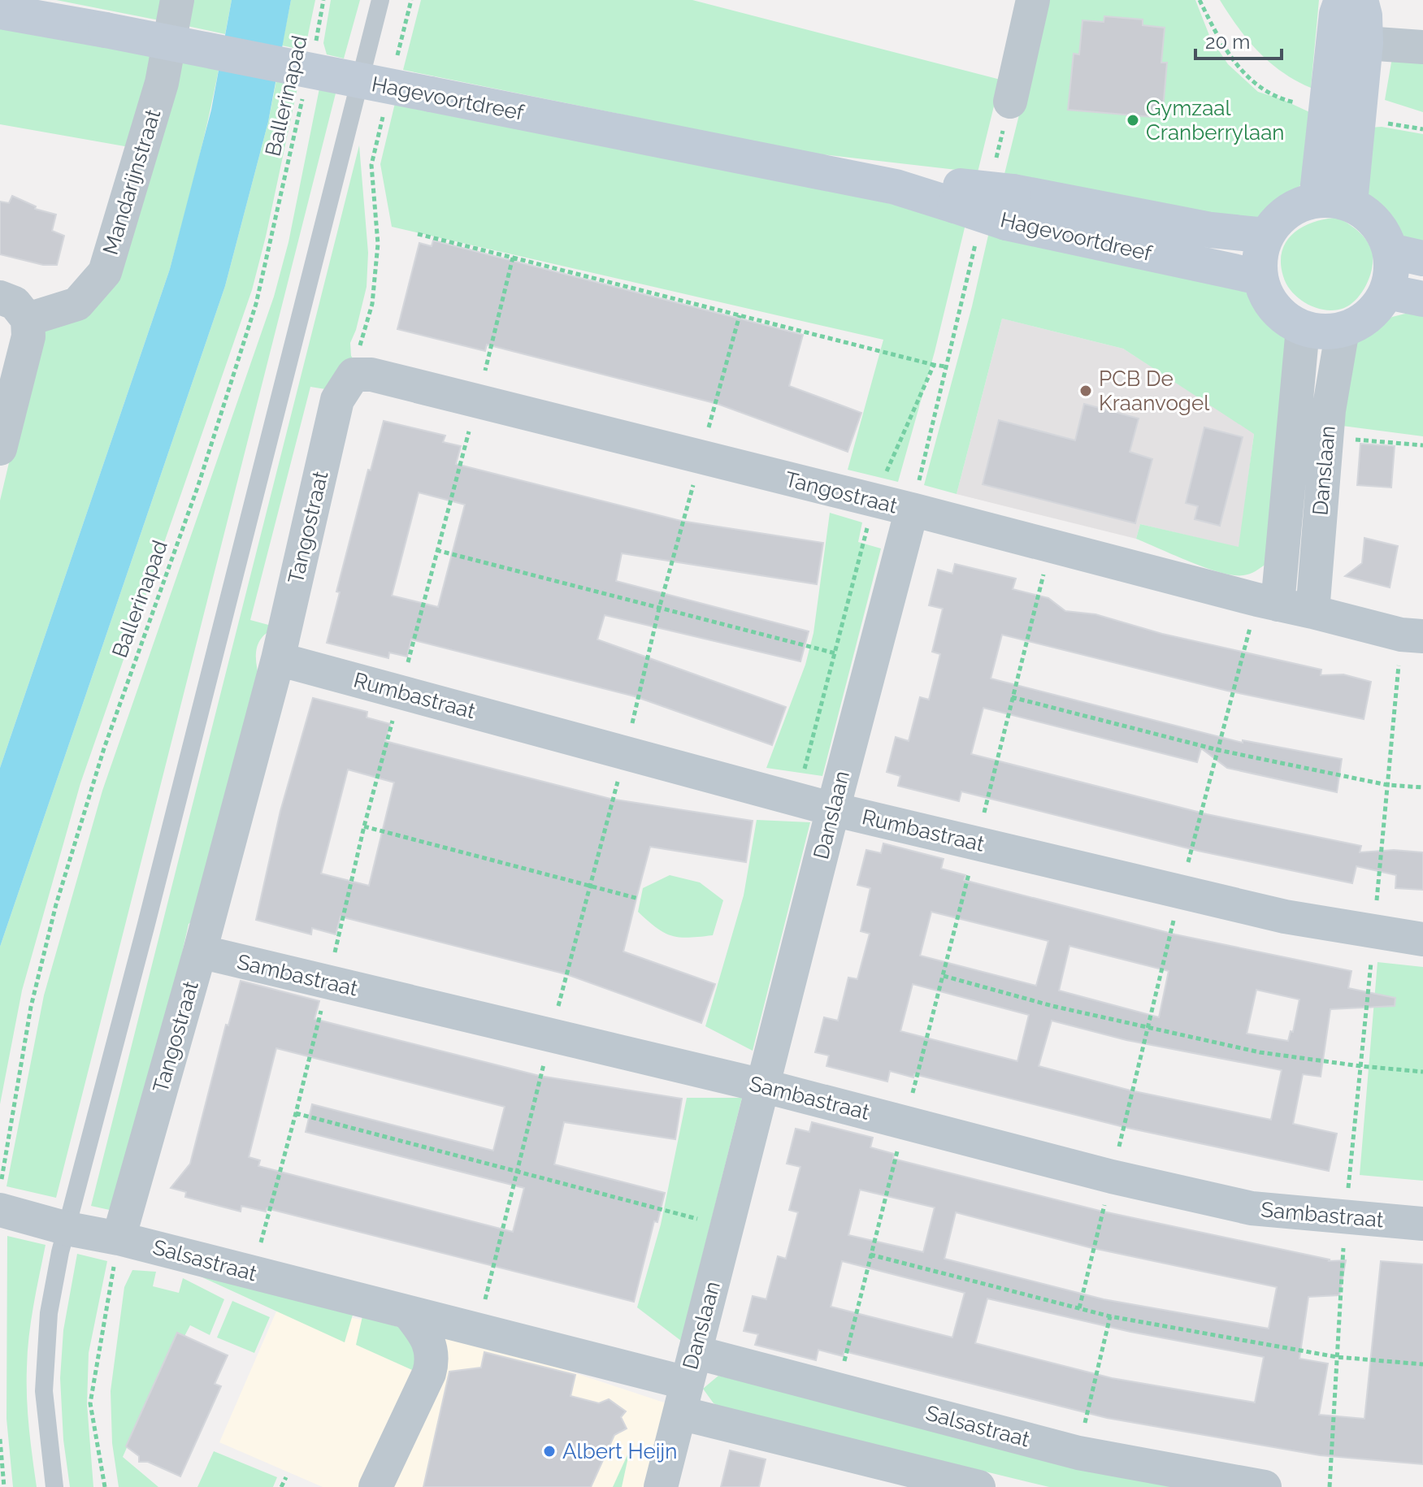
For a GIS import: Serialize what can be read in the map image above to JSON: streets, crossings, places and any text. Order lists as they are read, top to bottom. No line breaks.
{"streets":{"main road":["Hagevoortdreef"],"street":["Mandarijnstraat","Danslaan","Tangostraat","Rumbastraat","Sambastraat","Salsastraat"],"path":["Ballerinapad"]},"crossings":[["Ballerinapad","Salsastraat"],["Hagevoortdreef","Danslaan"],["Danslaan","Tangostraat"],["Danslaan","Rumbastraat"],["Danslaan","Sambastraat"],["Danslaan","Salsastraat"],["Tangostraat","Rumbastraat"],["Tangostraat","Sambastraat"],["Tangostraat","Salsastraat"]],"places":["Gymzaal Cranberrylaan","PCB De Kraanvogel","Albert Heijn"],"scale_bar":"20 m"}
